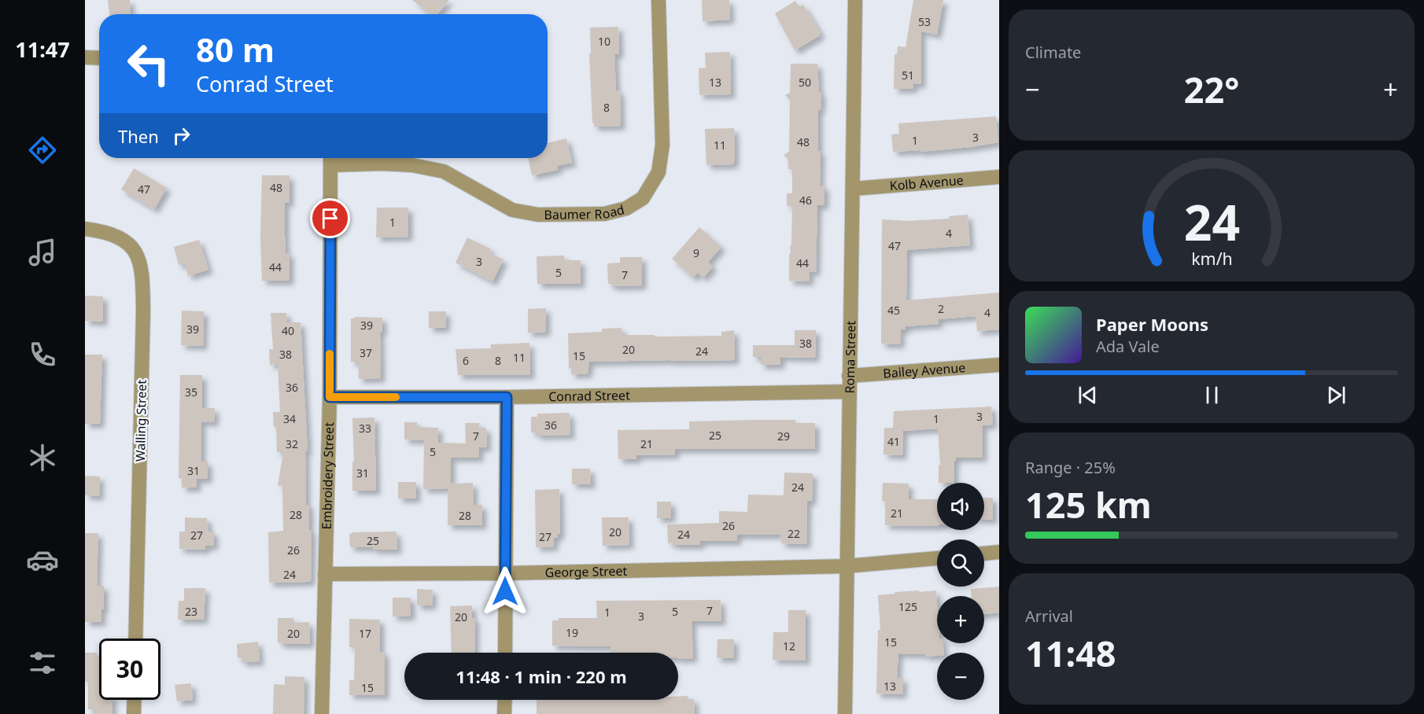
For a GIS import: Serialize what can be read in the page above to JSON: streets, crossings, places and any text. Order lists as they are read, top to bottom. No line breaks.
{"streets":{"street":["Kolb Avenue","Baumer Road","Roma Street","Bailey Avenue","Conrad Street","Walling Street","Embroidery Street","George Street"]},"crossings":[["Kolb Avenue","Roma Street"],["Baumer Road","Embroidery Street"],["Roma Street","Bailey Avenue"],["Roma Street","Conrad Street"],["Roma Street","George Street"],["Conrad Street","Embroidery Street"],["Embroidery Street","George Street"]],"house_numbers":["53","10","51","13","50","8","3","1","48","11","48","47","46","1","4","47","9","3","44","44","5","7","2","45","4","39","39","40","38","20","24","37","38","15","11","6","8","36","35","3","34","1","36","33","25","7","29","41","32","21","5","31","31","24","21","28","28","26","20","22","24","27","27","25","26","24","125","7","23","5","1","3","20","19","20","17","15","12","13","15"],"page":{"tabs":"11:47","tile":["Climate",["Range · 25%","125 km"],["Arrival","11:48"]],"turn":["80 m","Conrad Street"],"heat":["−","22°","+"],"then":"Then","song":["Paper Moons","Ada Vale"],"map_buttons":["+","−"],"limit":"30","trip":"11:48 · 1 min · 220 m","gauge":["24","km/h"]}}
